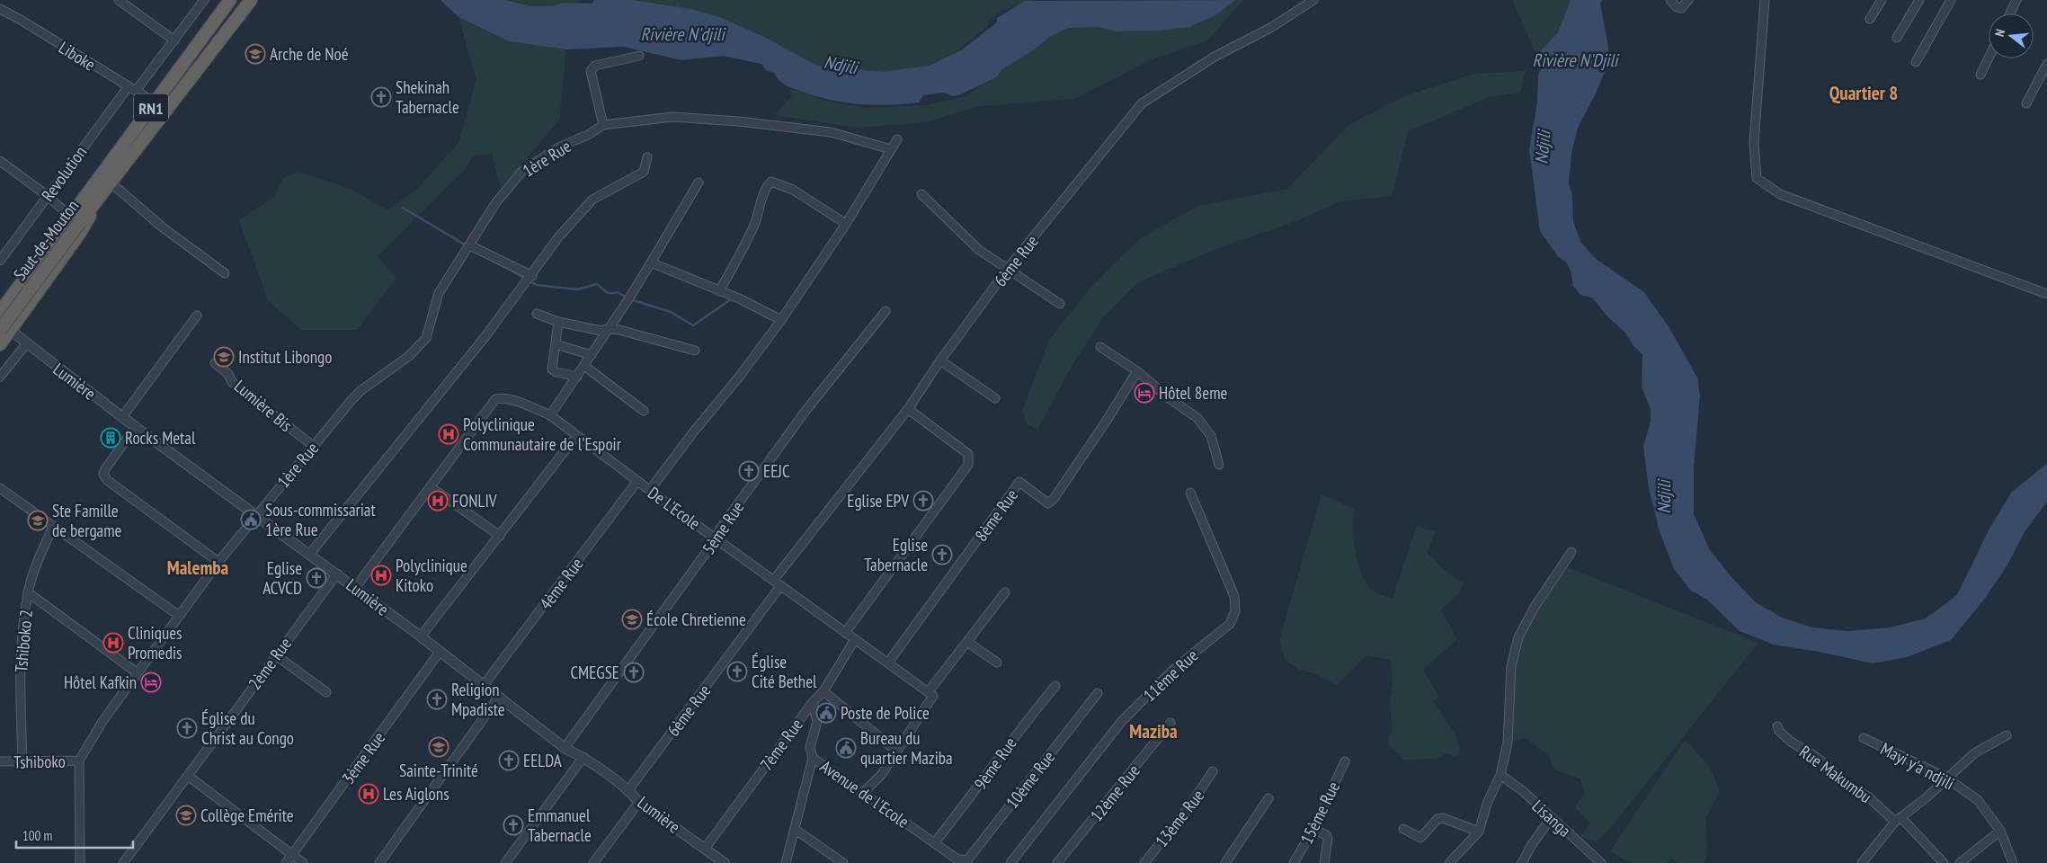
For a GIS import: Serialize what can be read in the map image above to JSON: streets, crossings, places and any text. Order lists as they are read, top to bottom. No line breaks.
{"streets":{"highway":["RN1","Saut-de-Mouton"],"street":["Liboke","1ère Rue","Revolution","6ème Rue","Lumière","Lumière Bis","De L'Ecole","8ème Rue","5ème Rue","4ème Rue","Tshiboko 2","2ème Rue","11ème Rue","7ème Rue","3ème Rue","Tshiboko","9ème Rue","Mayi y'a ndjili","Rue Makumbu","10ème Rue","12ème Rue","Avenue de l'Ecole","15ème Rue","13ème Rue","Lisanga"]},"crossings":[["Liboke","RN1"],["Liboke","Revolution"],["RN1","Saut-de-Mouton"],["RN1","Lumière"],["1ère Rue","Lumière"],["1ère Rue","Lumière Bis"],["1ère Rue","Tshiboko"],["Saut-de-Mouton","Lumière"],["6ème Rue","Lumière"],["6ème Rue","De L'Ecole"],["Lumière","5ème Rue"],["Lumière","4ème Rue"],["Lumière","2ème Rue"],["Lumière","7ème Rue"],["Lumière","3ème Rue"],["De L'Ecole","8ème Rue"],["De L'Ecole","5ème Rue"],["De L'Ecole","4ème Rue"],["De L'Ecole","7ème Rue"],["Tshiboko 2","Tshiboko"],["7ème Rue","Avenue de l'Ecole"],["9ème Rue","Avenue de l'Ecole"],["10ème Rue","Avenue de l'Ecole"]],"districts":["Quartier 8","Malemba","Maziba"],"water":["Rivière N'djili","Rivière N'Djili","Ndjili"],"places":{"school or university":["Arche de Noé","Institut Libongo","Ste Famille de bergame","École Chretienne","Sainte-Trinité","Collège Emérite"],"church":["Shekinah Tabernacle","EEJC","Eglise EPV","Eglise Tabernacle","Eglise ACVCD","Église Cité Bethel","CMEGSE","Religion Mpadiste","Église du Christ au Congo","EELDA","Emmanuel Tabernacle"],"hotel":["Hôtel 8eme","Hôtel Kafkin"],"hospital":["Polyclinique Communautaire de l'Espoir","FONLIV","Polyclinique Kitoko","Cliniques Promedis","Les Aiglons"],"building":["Rocks Metal"],"public building":["Sous-commissariat 1ère Rue","Poste de Police","Bureau du quartier Maziba"]},"scale_bar":"100 m","north":"left"}
